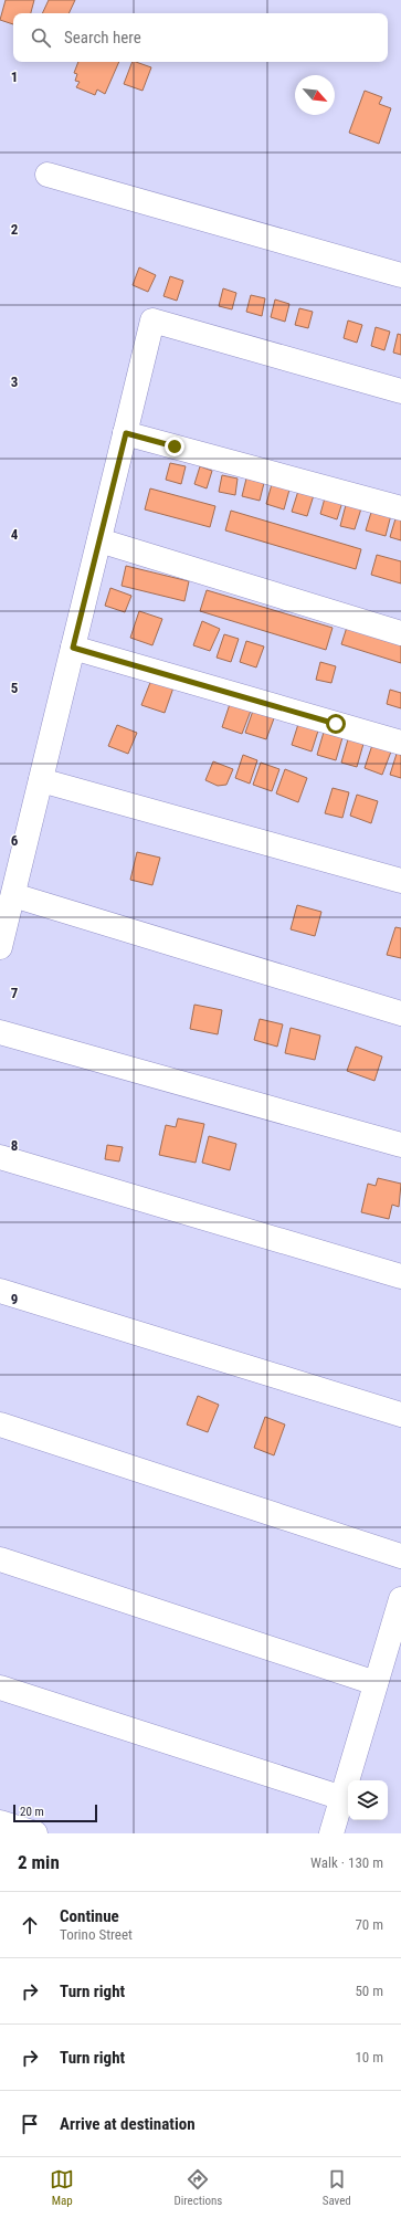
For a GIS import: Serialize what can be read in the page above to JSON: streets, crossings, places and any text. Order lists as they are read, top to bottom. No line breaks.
{"scale_bar":"20 m","north":"bottom right","page":{"search":"Search here","scale":"20 m","heading":["2 min","Walk · 130 m"],"list":[["Continue","Torino Street","70 m"],["Turn right","50 m"],["Turn right","10 m"],"Arrive at destination"],"nav":["Map","Directions","Saved"]},"grid":{"rows":["1","2","3","4","5","6","7","8","9"]}}
